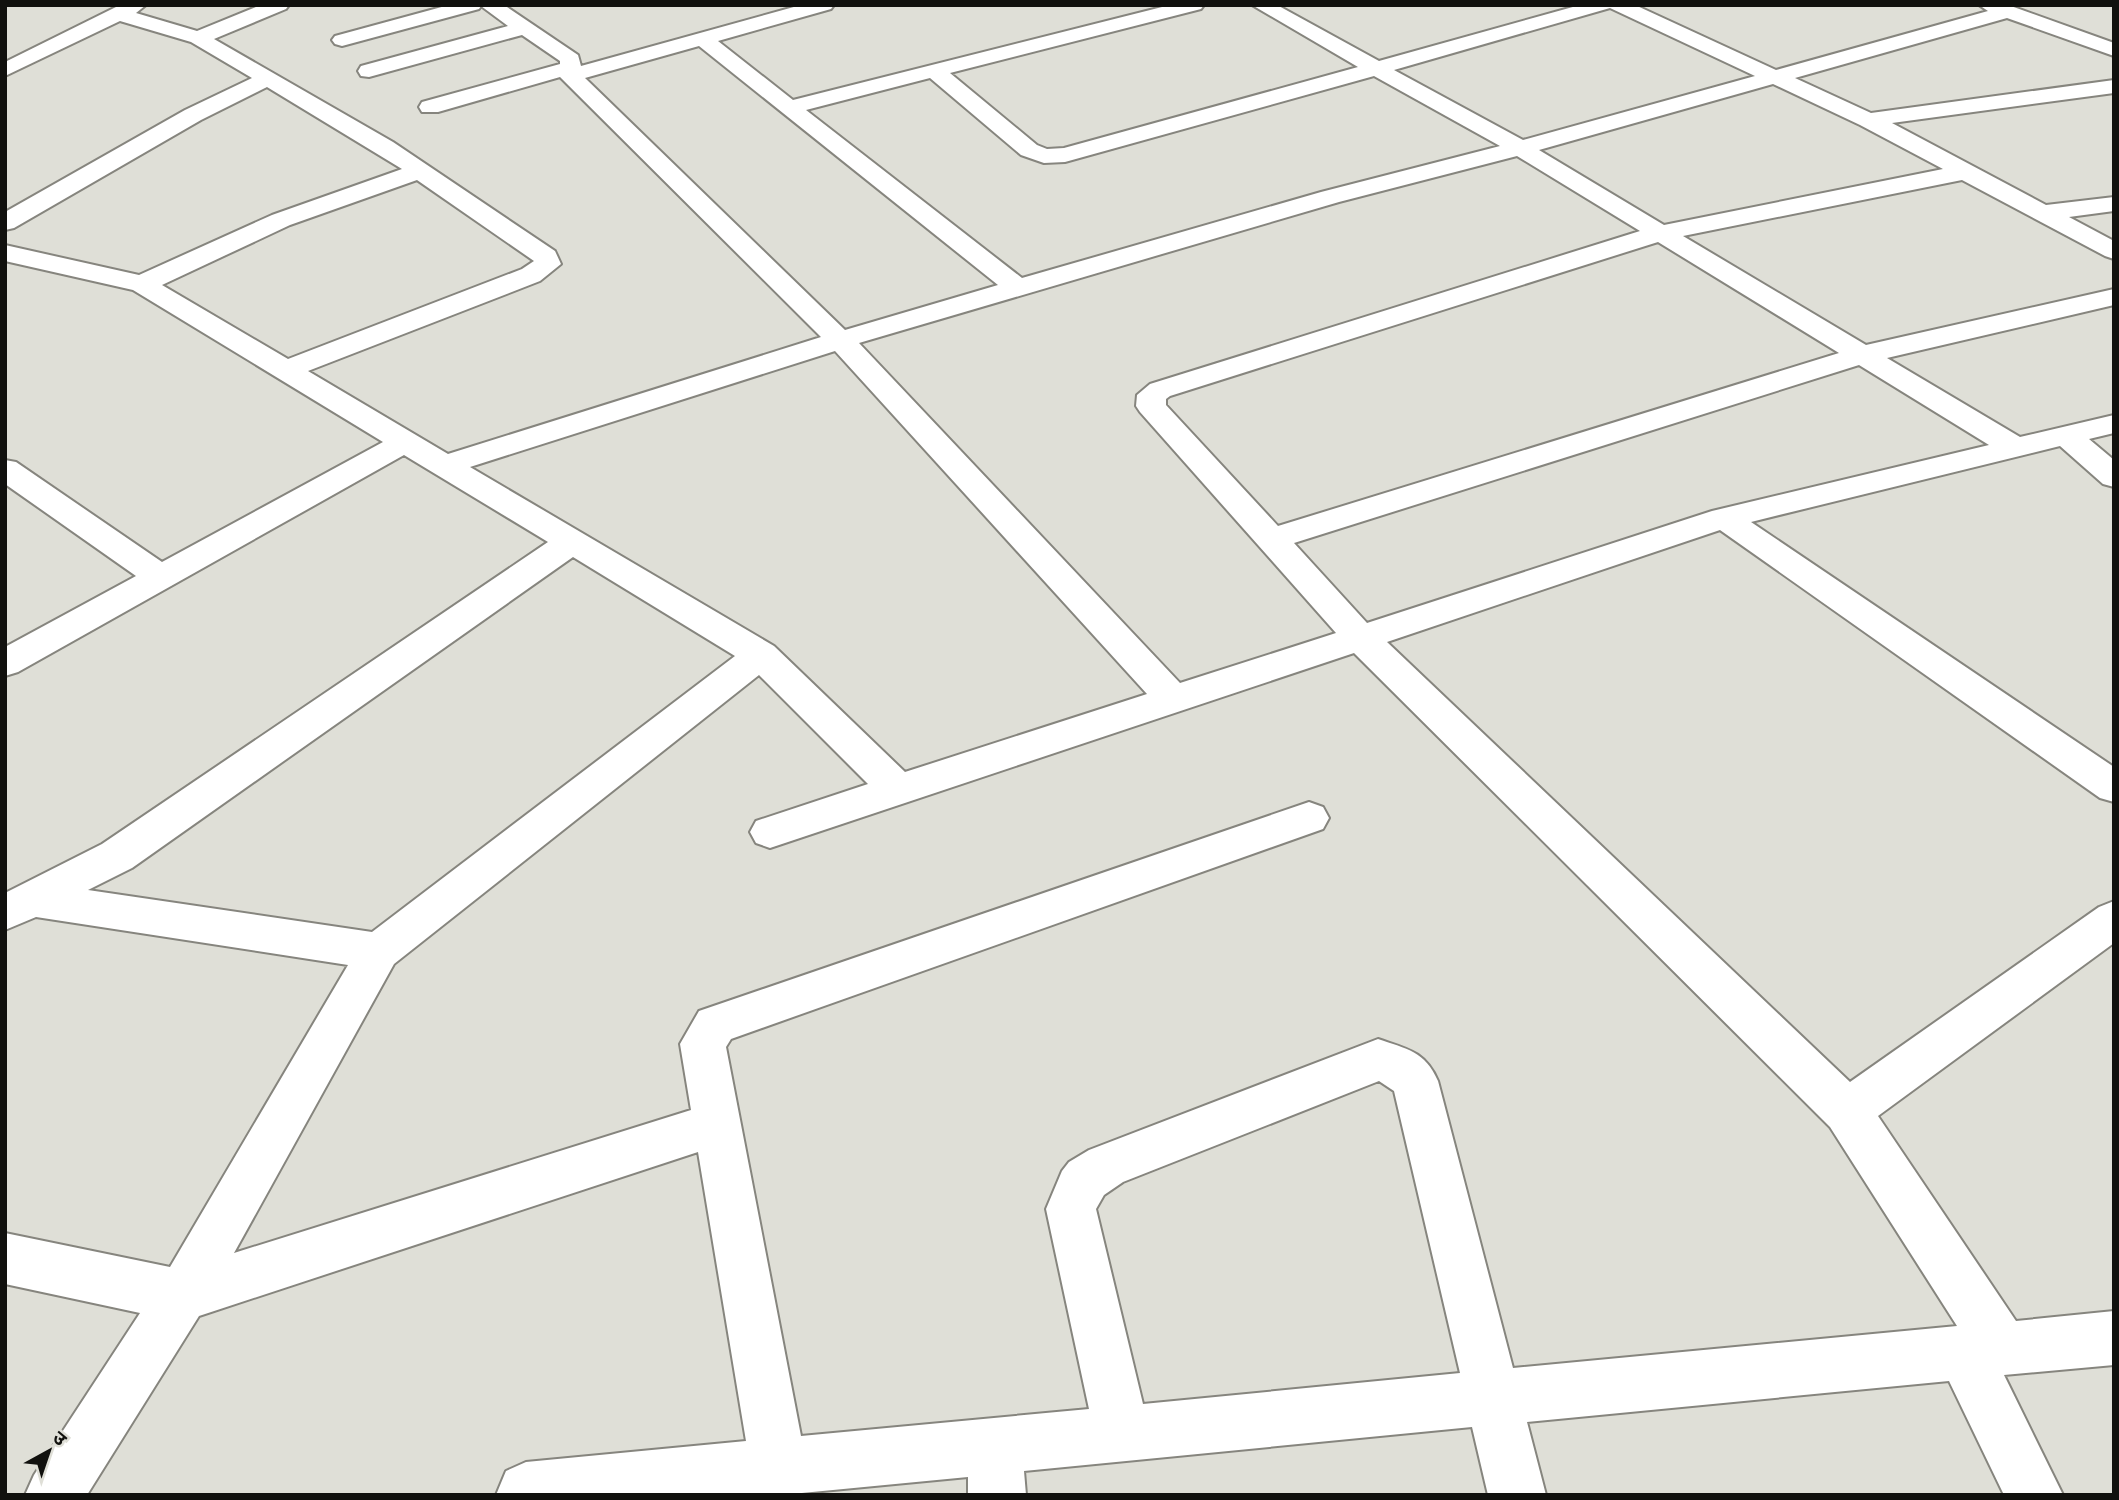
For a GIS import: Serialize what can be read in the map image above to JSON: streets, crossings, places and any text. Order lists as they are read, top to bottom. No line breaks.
{"north":"top right"}
